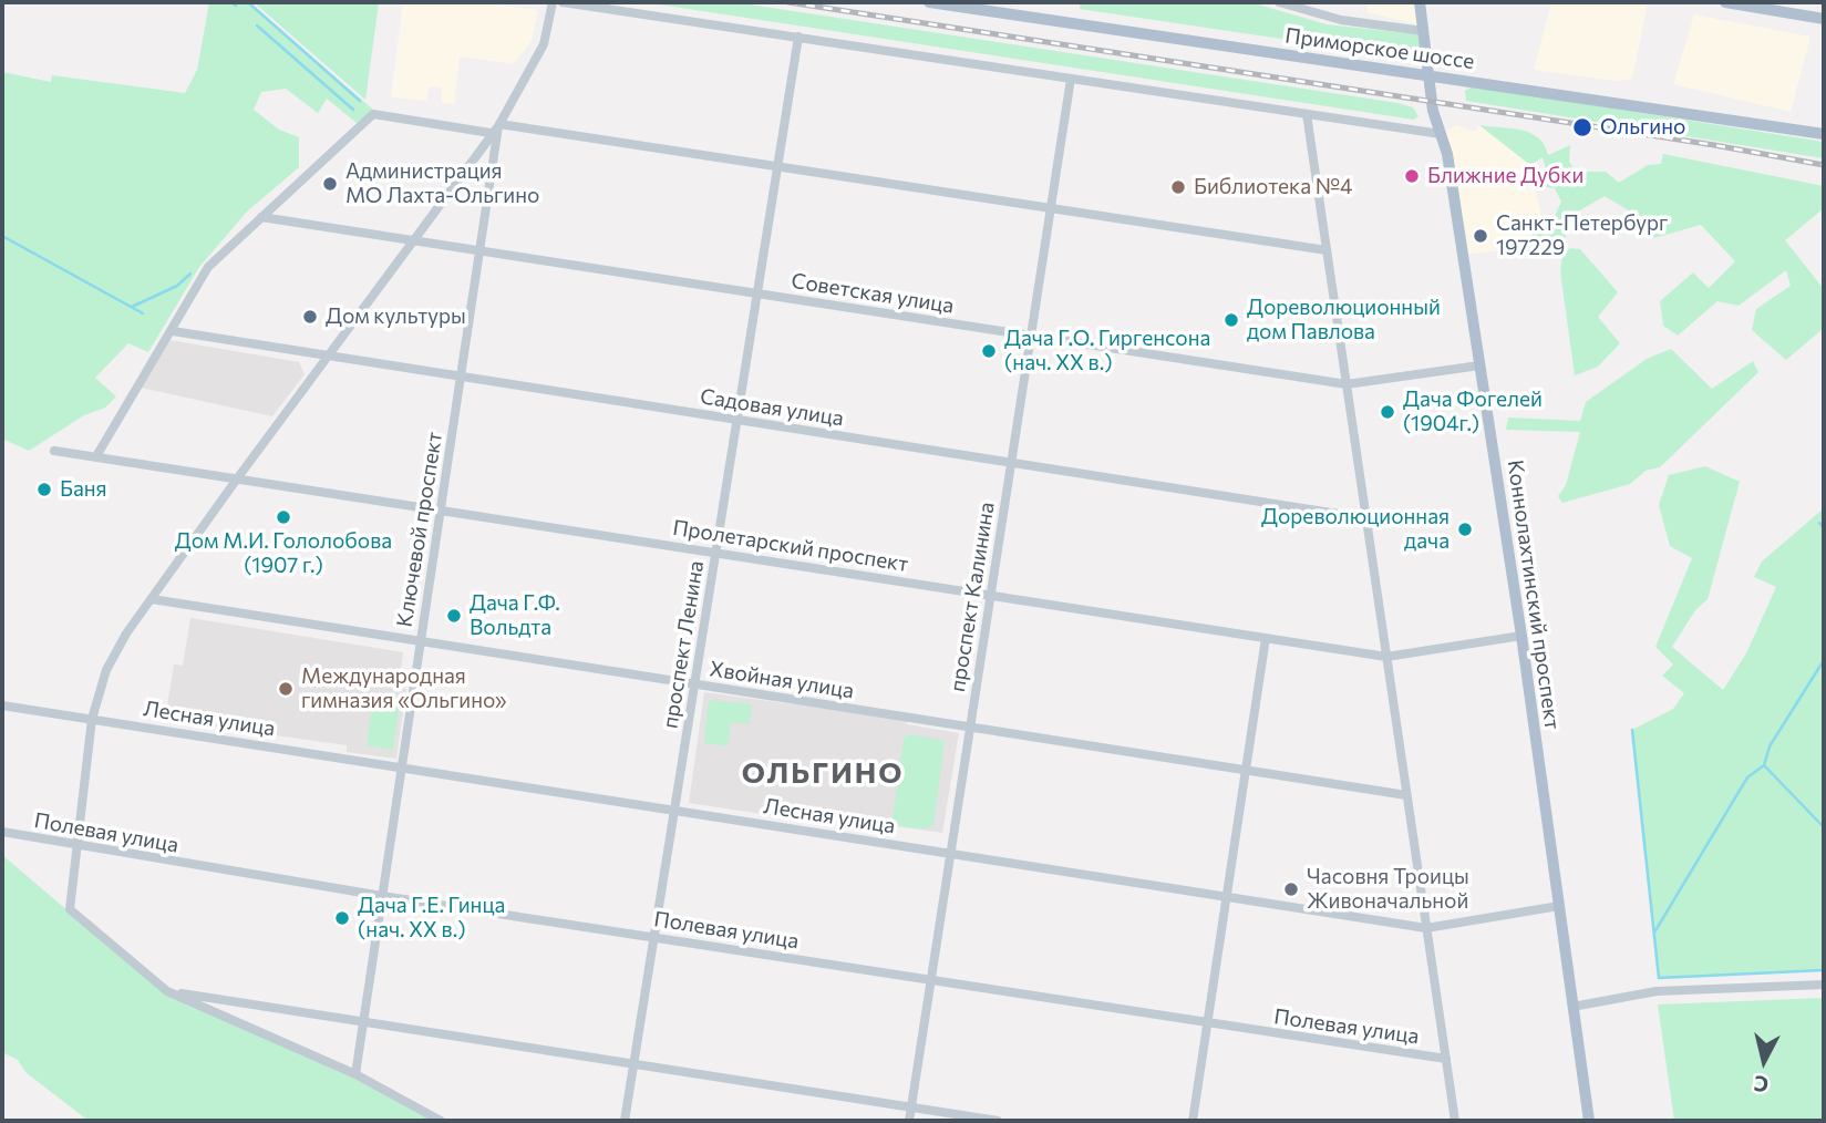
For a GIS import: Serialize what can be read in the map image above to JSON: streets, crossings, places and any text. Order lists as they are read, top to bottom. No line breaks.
{"streets":{"main road":["Приморское шоссе","Коннолахтинский проспект"],"street":["Советская улица","Садовая улица","Ключевой проспект","Пролетарский проспект","проспект Калинина","проспект Ленина","Хвойная улица","Лесная улица","Полевая улица"]},"crossings":[["Приморское шоссе","Коннолахтинский проспект"],["Советская улица","Ключевой проспект"],["Советская улица","Коннолахтинский проспект"],["Советская улица","проспект Калинина"],["Советская улица","проспект Ленина"],["Садовая улица","Ключевой проспект"],["Садовая улица","проспект Калинина"],["Садовая улица","проспект Ленина"],["Ключевой проспект","Пролетарский проспект"],["Ключевой проспект","Хвойная улица"],["Ключевой проспект","Лесная улица"],["Ключевой проспект","Полевая улица"],["Пролетарский проспект","Коннолахтинский проспект"],["Пролетарский проспект","проспект Калинина"],["Пролетарский проспект","проспект Ленина"],["Коннолахтинский проспект","Лесная улица"],["проспект Калинина","Хвойная улица"],["проспект Калинина","Лесная улица"],["проспект Калинина","Полевая улица"],["проспект Ленина","Хвойная улица"],["проспект Ленина","Лесная улица"],["проспект Ленина","Полевая улица"]],"districts":["ОЛЬГИНО"],"places":["Ольгино","Ближние Дубки","Администрация МО Лахта-Ольгино","Библиотека №4","Санкт-Петербург 197229","Дом культуры","Дореволюционный дом Павлова","Дача Г.О. Гиргенсона (нач. XX в.)","Дача Фогелей (1904г.)","Баня","Дом М.И. Гололобова (1907 г.)","Дореволюционная дача","Дача Г.Ф. Вольдта","Международная гимназия «Ольгино»","Часовня Троицы Живоначальной","Дача Г.Е. Гинца (нач. XX в.)"],"north":"bottom"}
